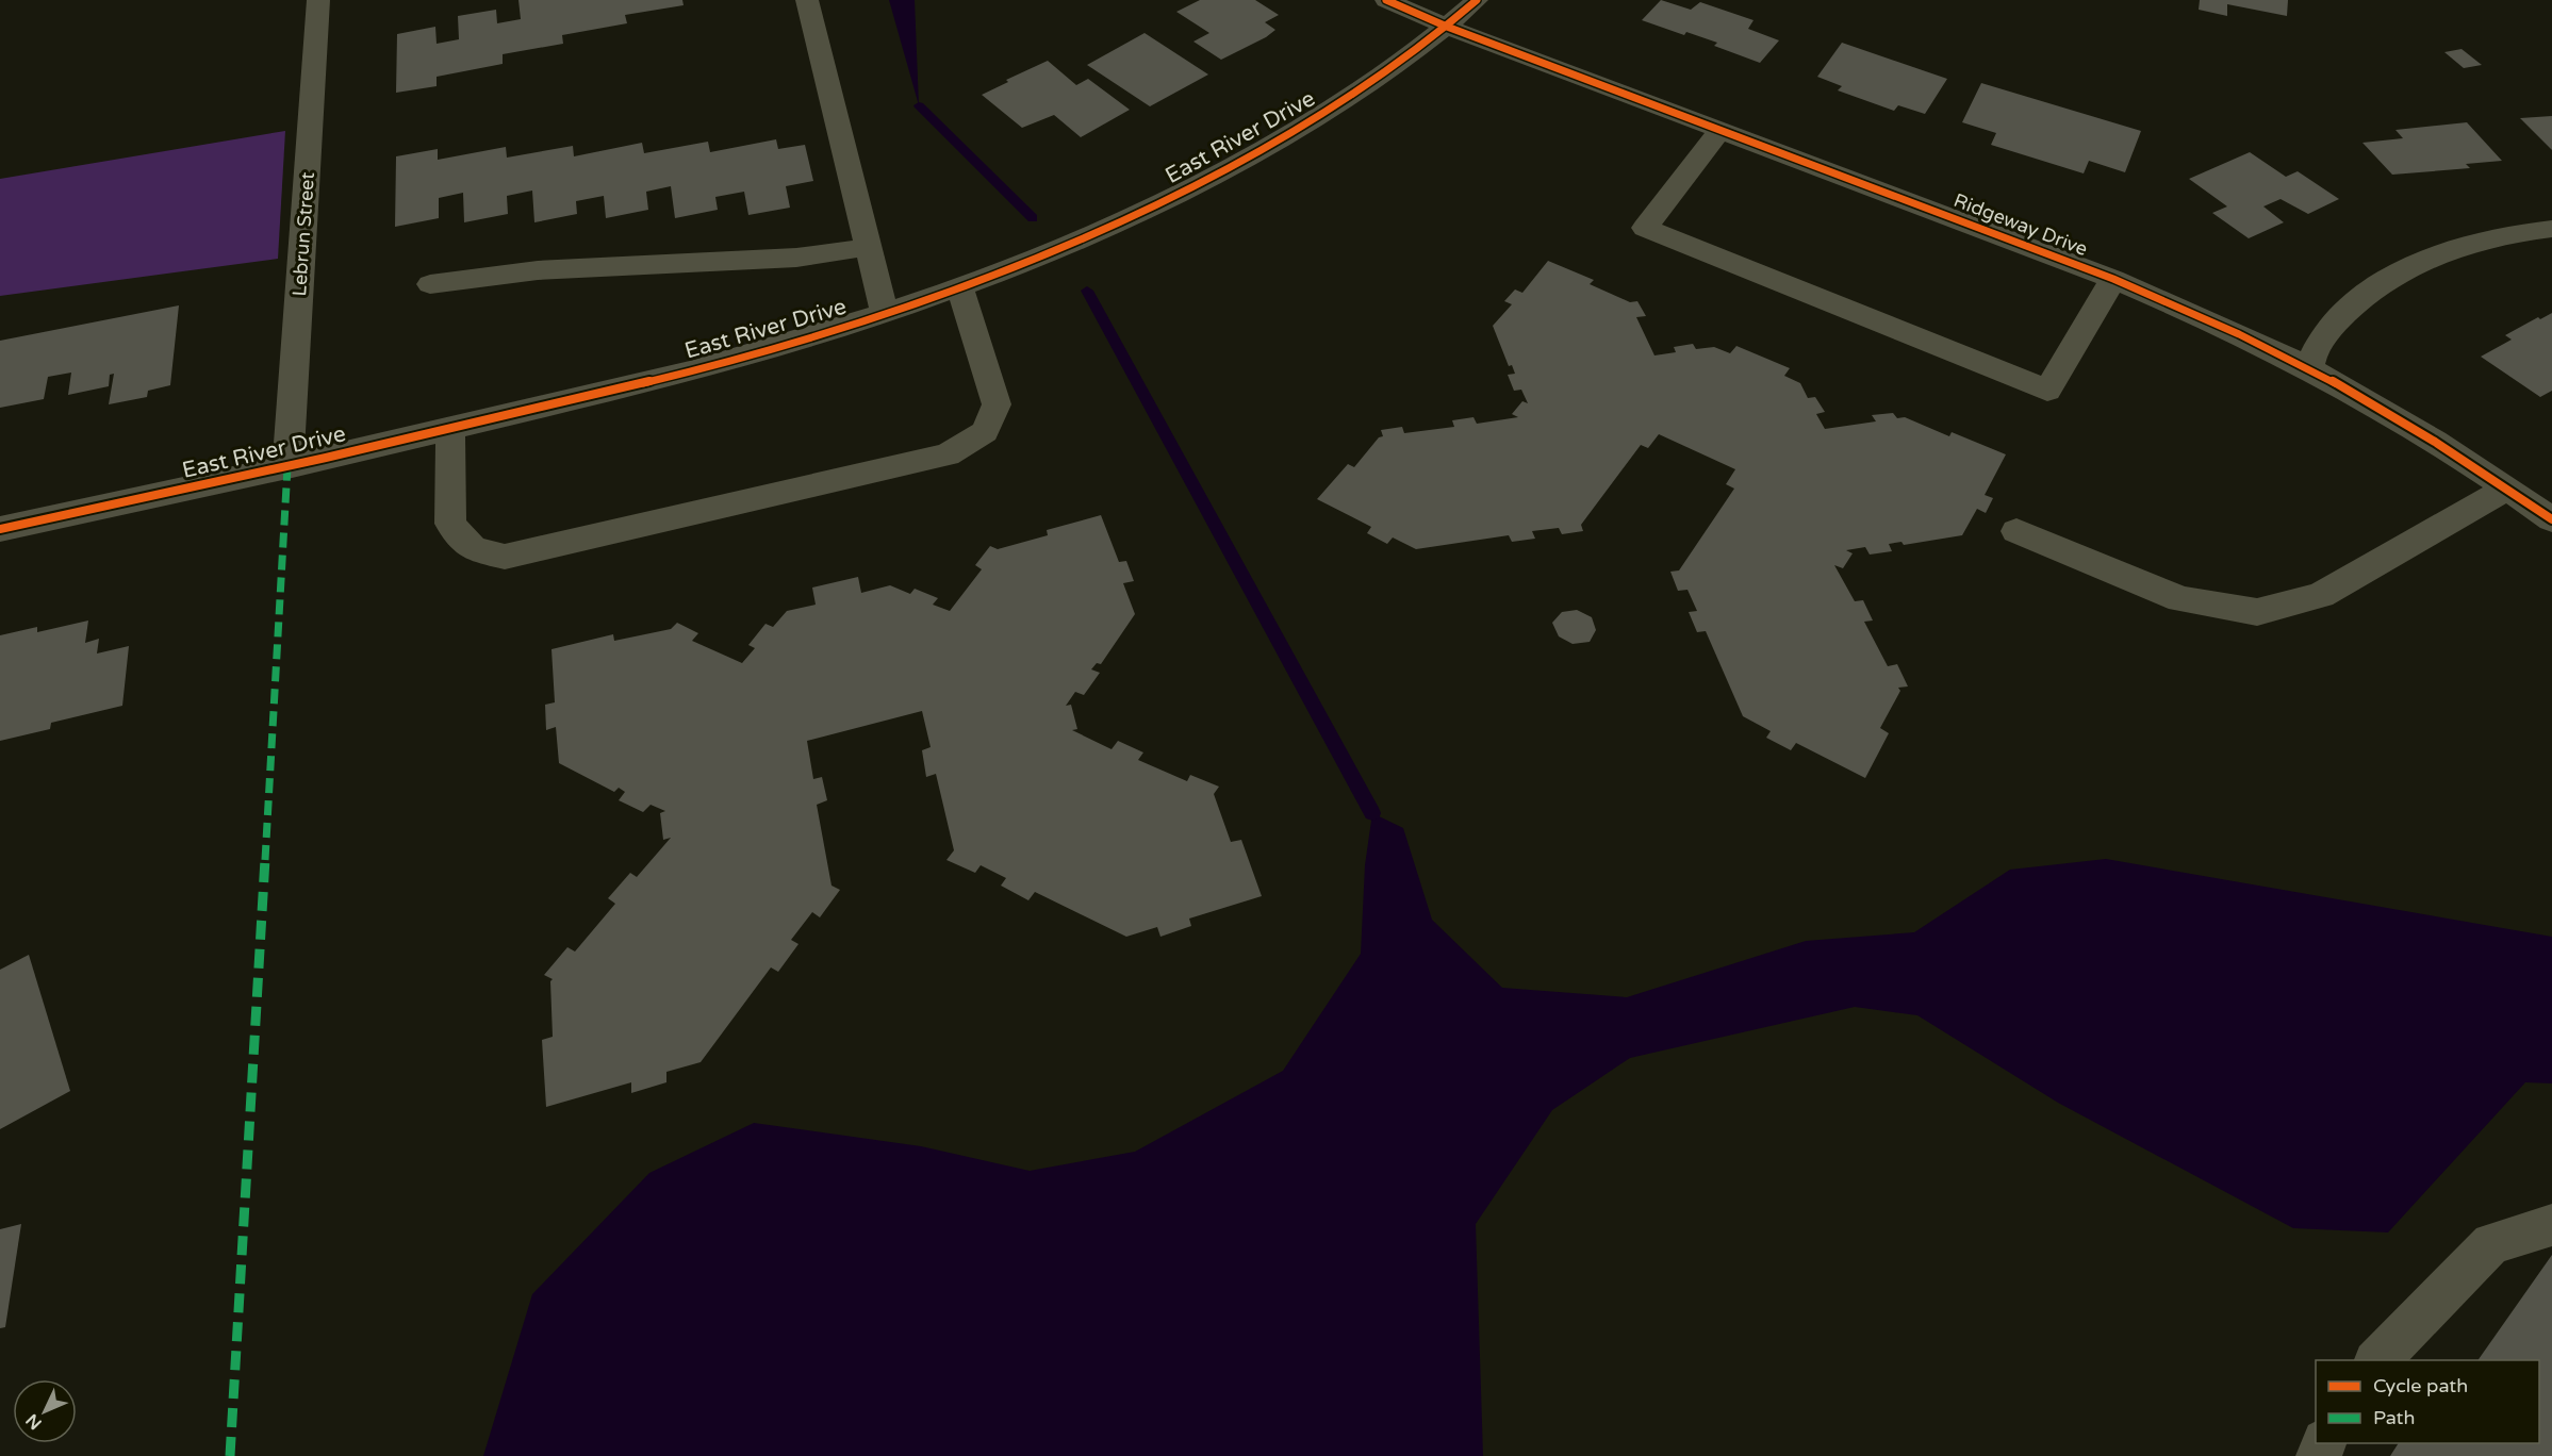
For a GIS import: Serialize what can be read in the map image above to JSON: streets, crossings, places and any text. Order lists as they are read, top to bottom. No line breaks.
{"streets":{"street":["East River Drive","Ridgeway Drive","Lebrun Street"]},"crossings":[["East River Drive","Ridgeway Drive"],["East River Drive","Lebrun Street"]],"legend":["Cycle path","Path"],"north":"bottom left"}
